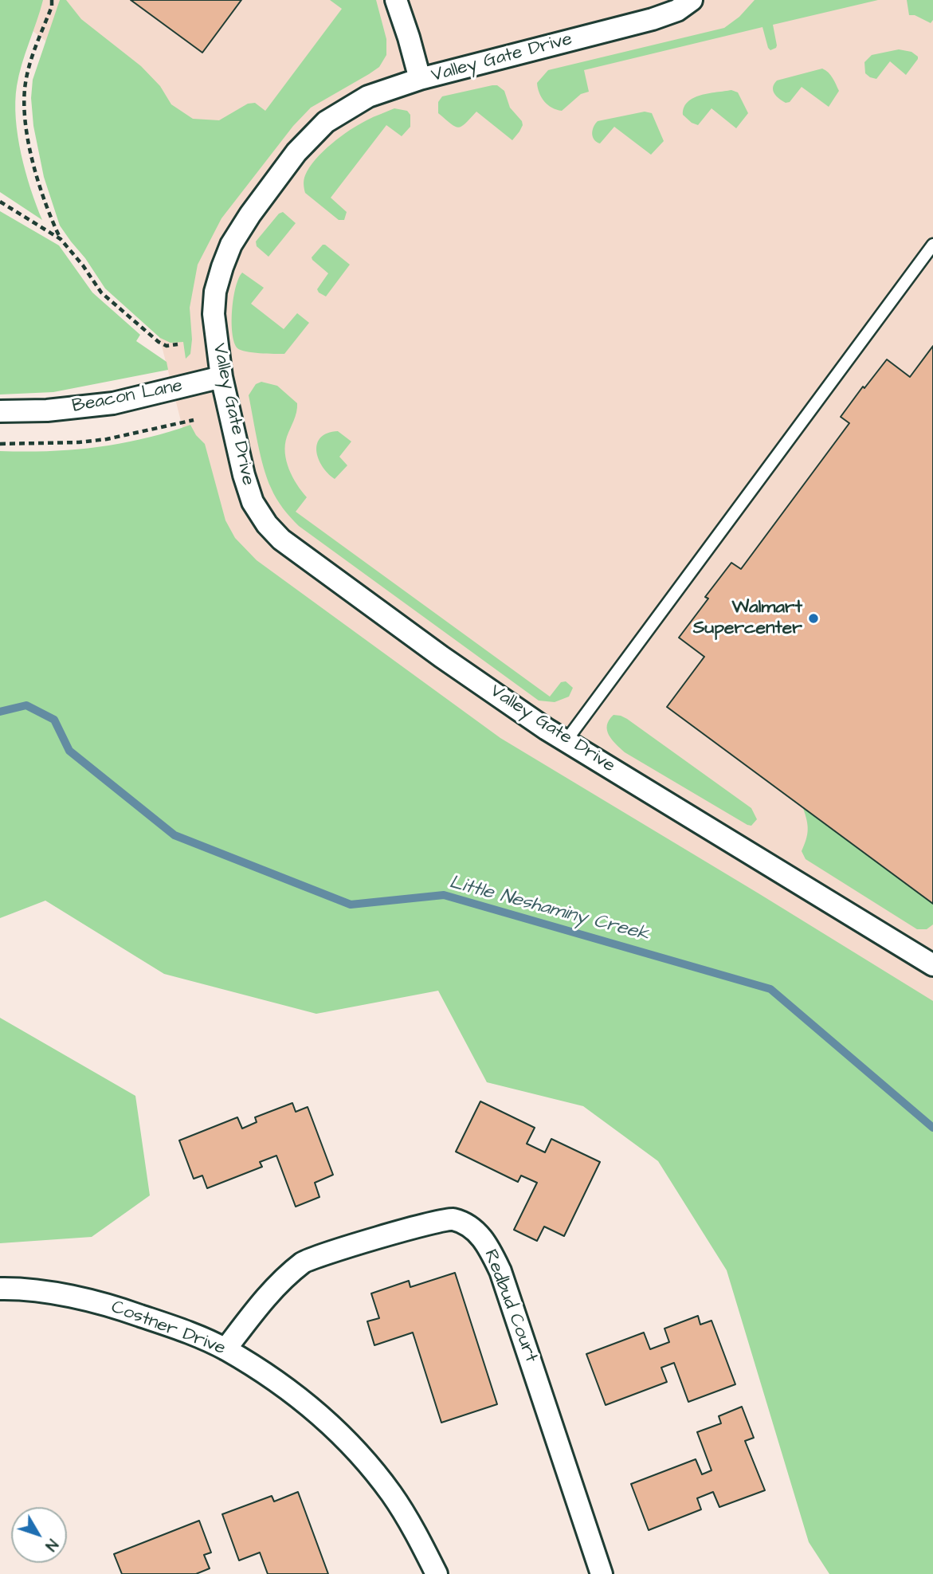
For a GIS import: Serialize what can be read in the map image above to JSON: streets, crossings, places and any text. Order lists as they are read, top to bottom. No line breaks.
{"streets":{"street":["Valley Gate Drive","Beacon Lane","Redbud Court","Costner Drive"]},"crossings":[["Valley Gate Drive","Beacon Lane"],["Redbud Court","Costner Drive"]],"water":["Little Neshaminy Creek"],"places":["Walmart Supercenter"],"north":"bottom right"}
